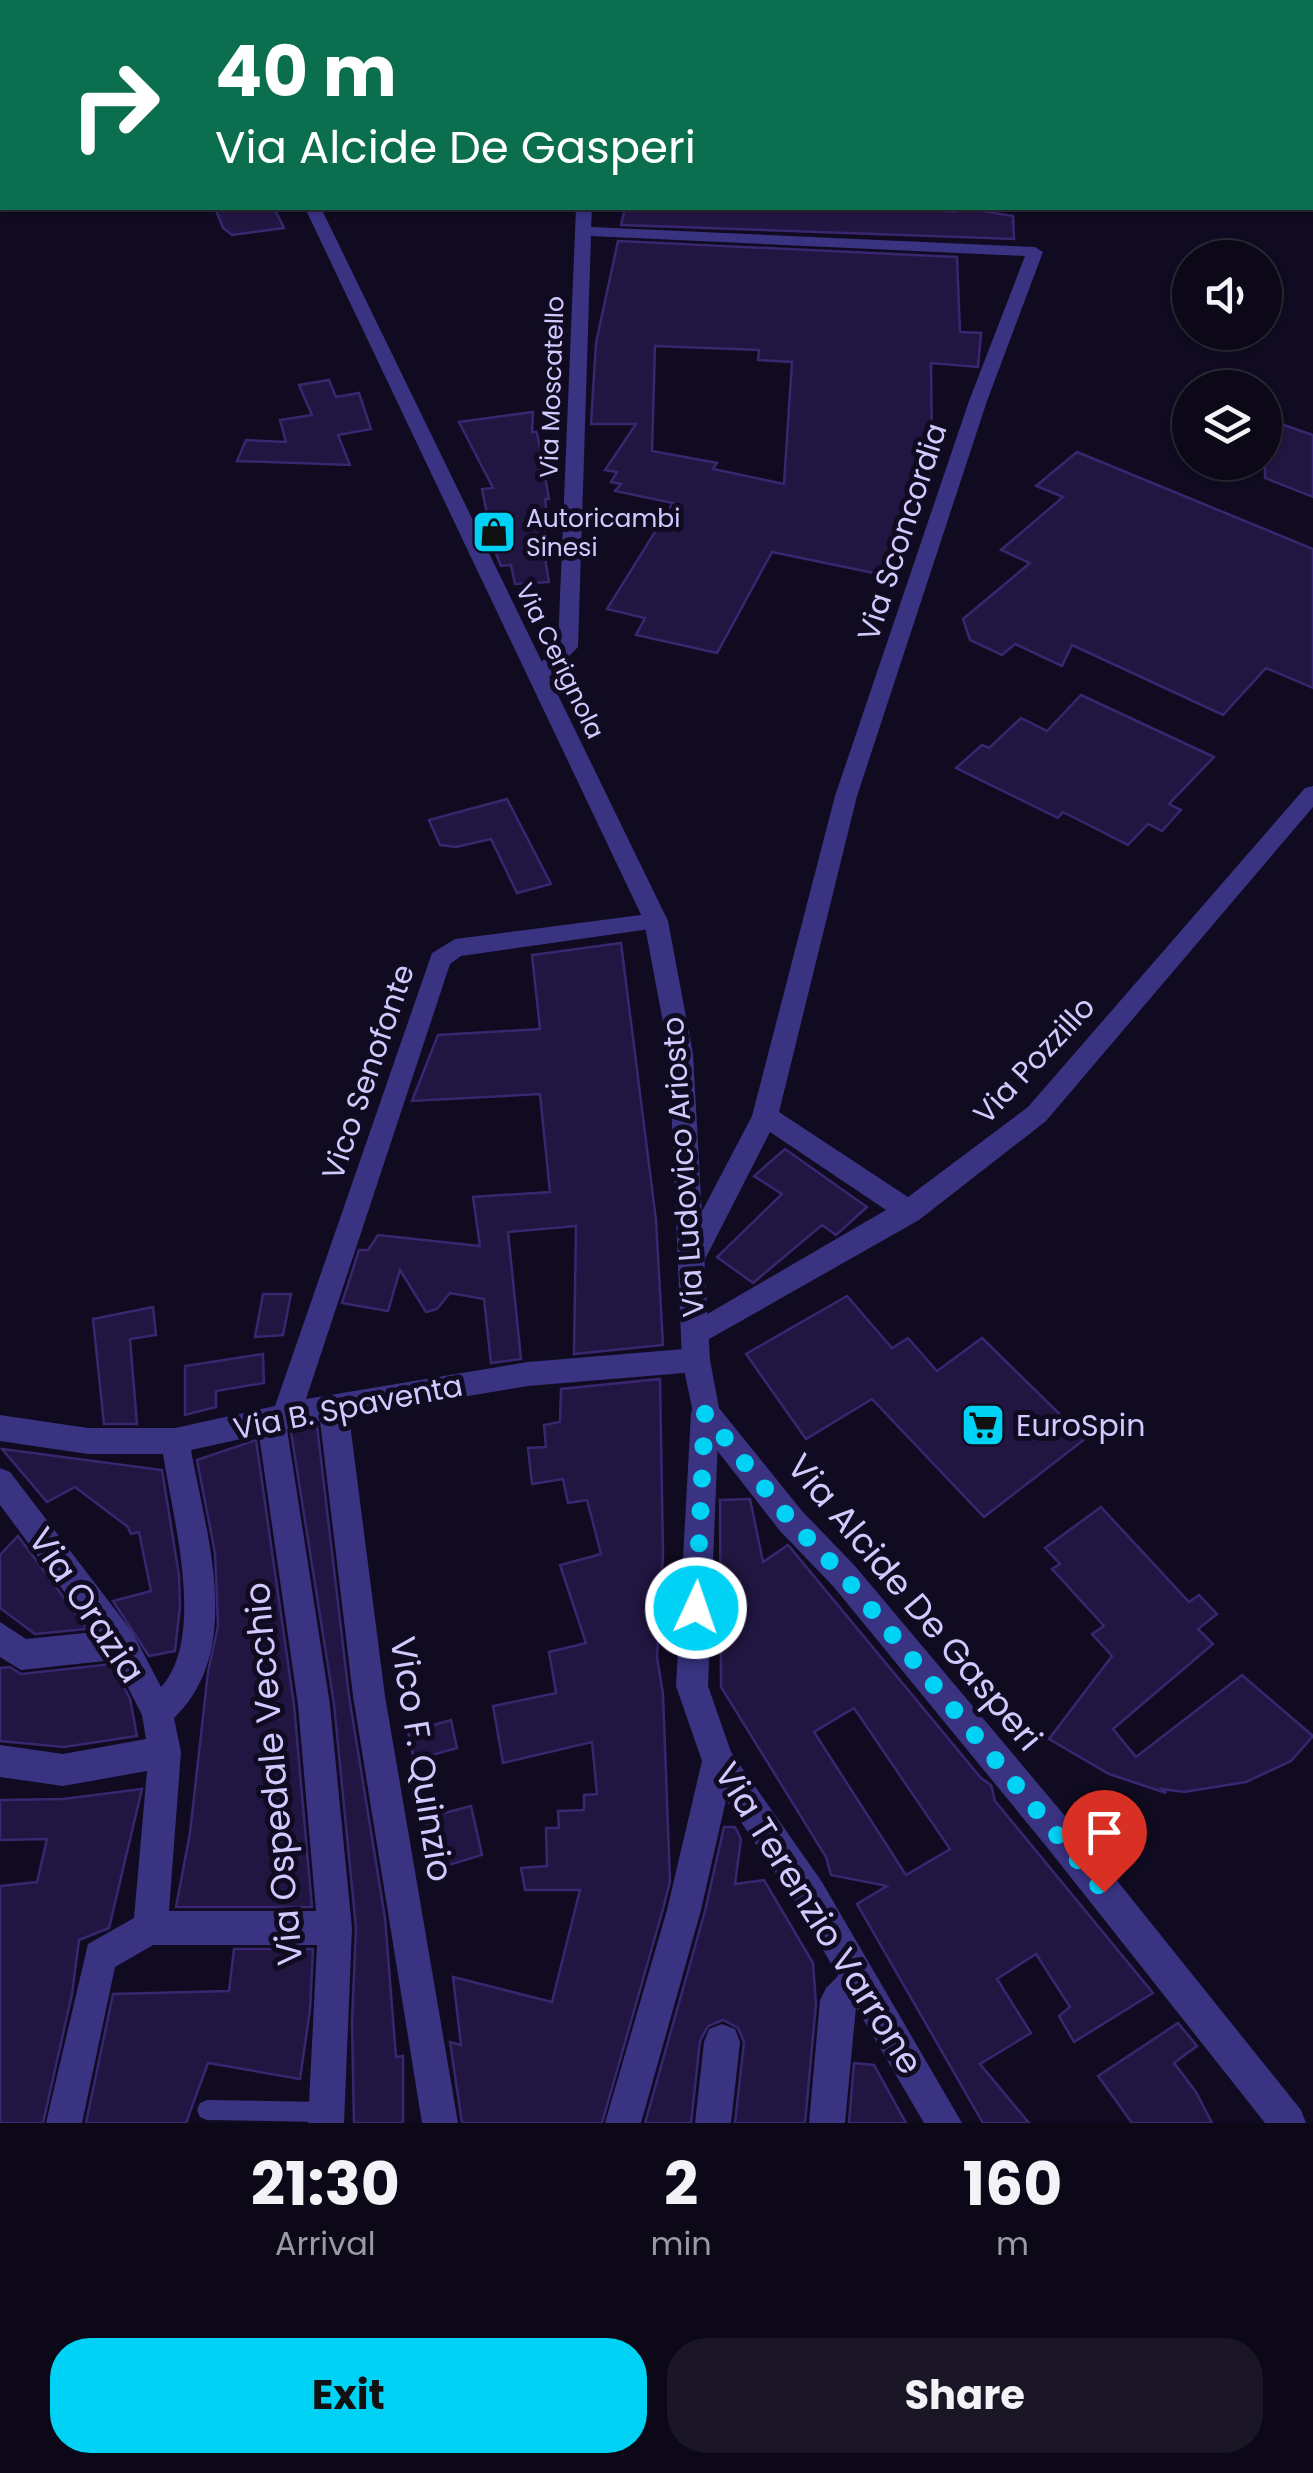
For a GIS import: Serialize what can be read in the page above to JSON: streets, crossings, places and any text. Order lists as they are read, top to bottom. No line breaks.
{"streets":{"street":["Via Moscatello","Via Sconcordia","Via Cerignola","Via Pozzillo","Vico Senofonte","Via Ludovico Ariosto","Via B. Spaventa","Via Alcide De Gasperi","Via Orazia","Vico F. Quinzio","Via Ospedale Vecchio","Via Terenzio Varrone"]},"crossings":[["Via Moscatello","Via Sconcordia"],["Via Moscatello","Via Cerignola"],["Via Sconcordia","Via Ludovico Ariosto"],["Via Cerignola","Vico Senofonte"],["Via Cerignola","Via Ludovico Ariosto"],["Via Pozzillo","Via Ludovico Ariosto"],["Via Pozzillo","Via B. Spaventa"],["Vico Senofonte","Via Ludovico Ariosto"],["Vico Senofonte","Via B. Spaventa"],["Vico Senofonte","Via Ospedale Vecchio"],["Via Ludovico Ariosto","Via B. Spaventa"],["Via Ludovico Ariosto","Via Alcide De Gasperi"],["Via Ludovico Ariosto","Via Terenzio Varrone"],["Via B. Spaventa","Vico F. Quinzio"],["Via B. Spaventa","Via Ospedale Vecchio"],["Via Alcide De Gasperi","Via Terenzio Varrone"]],"places":{"shop":["Autoricambi Sinesi"],"supermarket":["EuroSpin"]},"page":{"turn":["40 m","Via Alcide De Gasperi"],"eta":["21:30","Arrival","2","min","160","m"],"buttons":["Exit","Share"]}}
